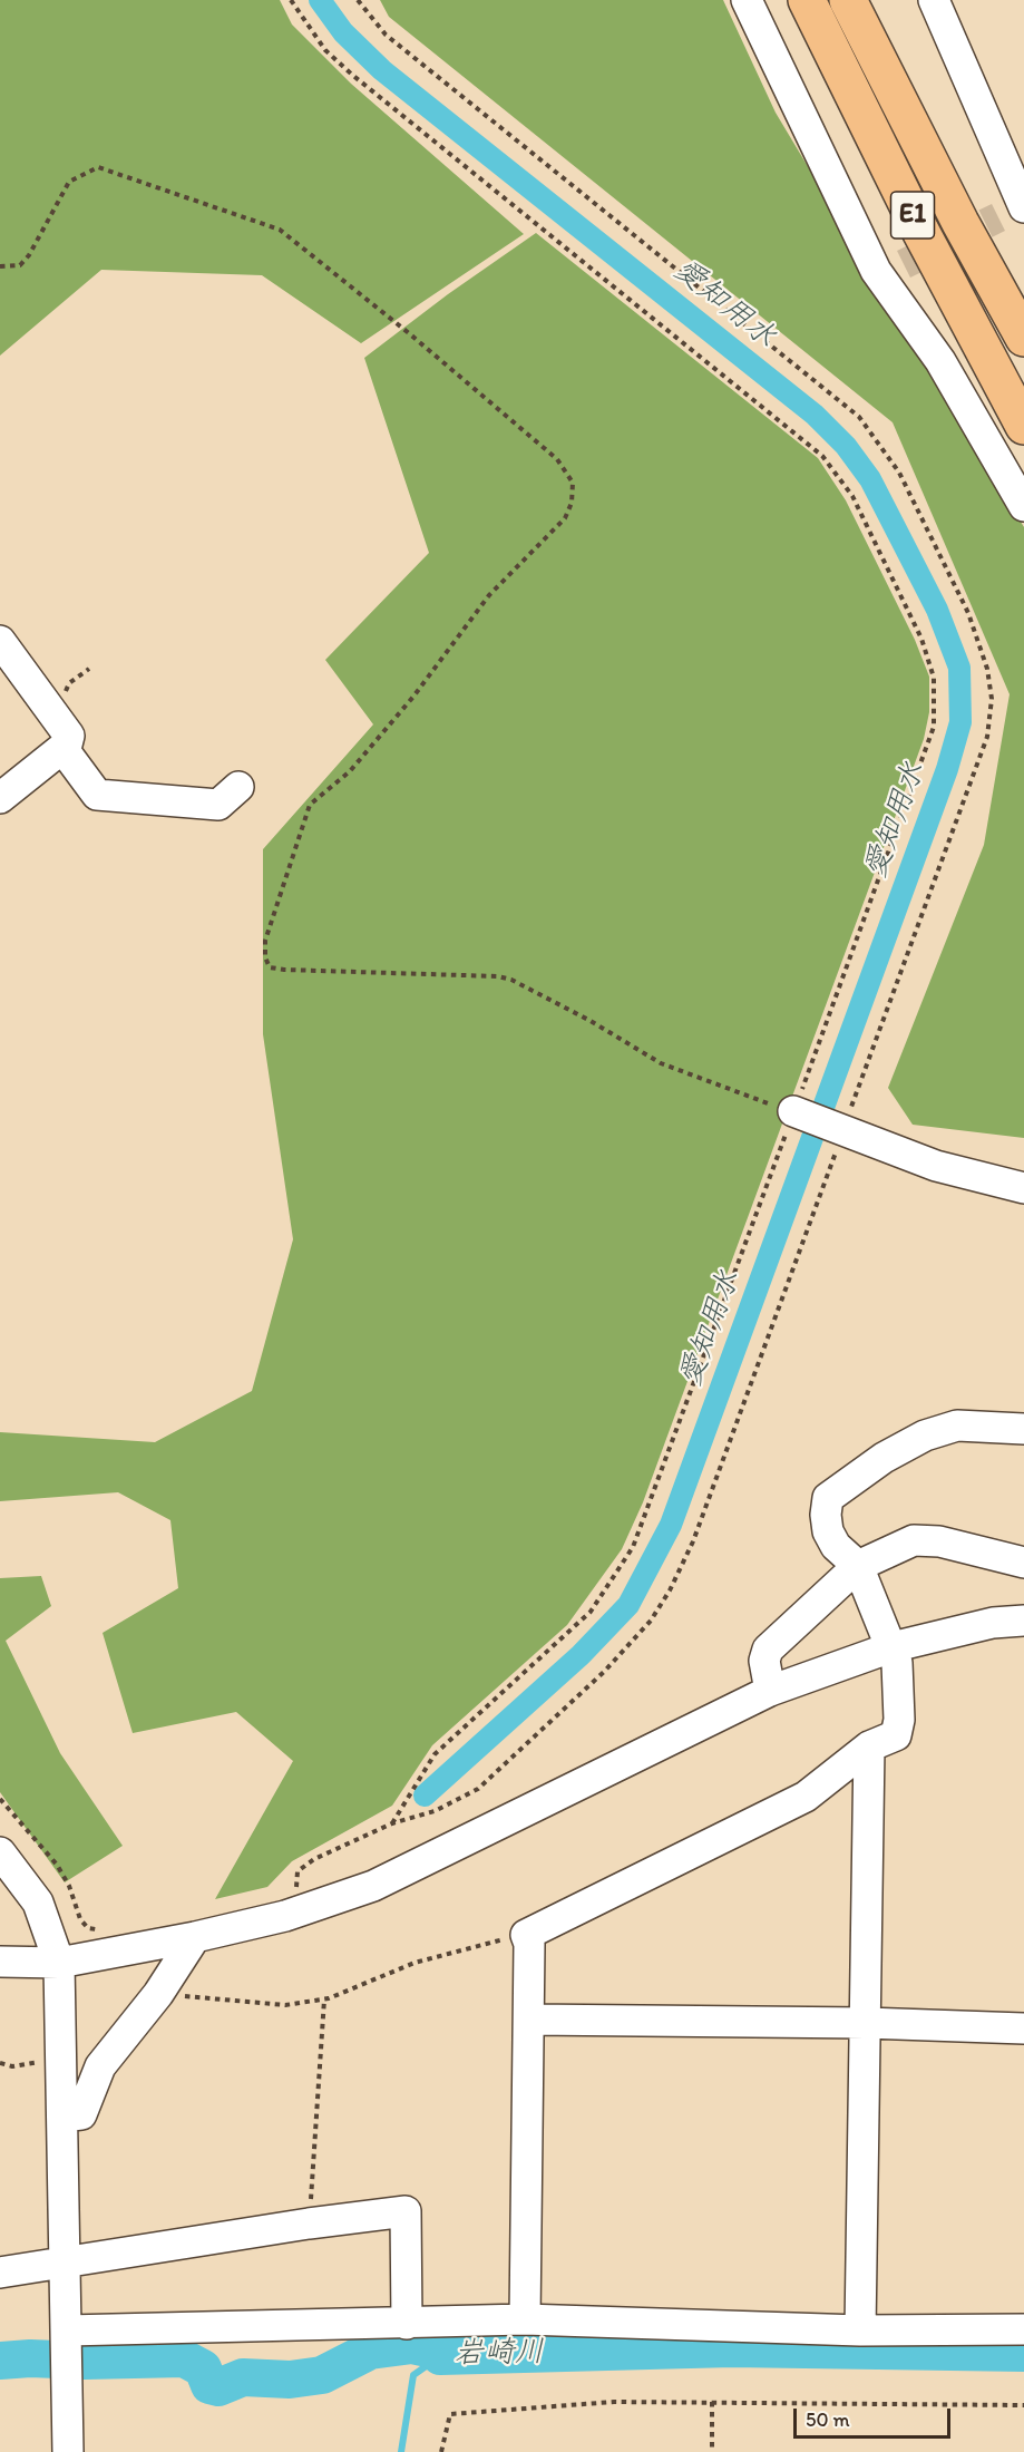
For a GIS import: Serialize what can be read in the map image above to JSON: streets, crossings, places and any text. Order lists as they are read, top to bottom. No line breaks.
{"streets":{"highway":["E1"]},"water":["愛知用水","岩崎川"],"scale_bar":"50 m"}
